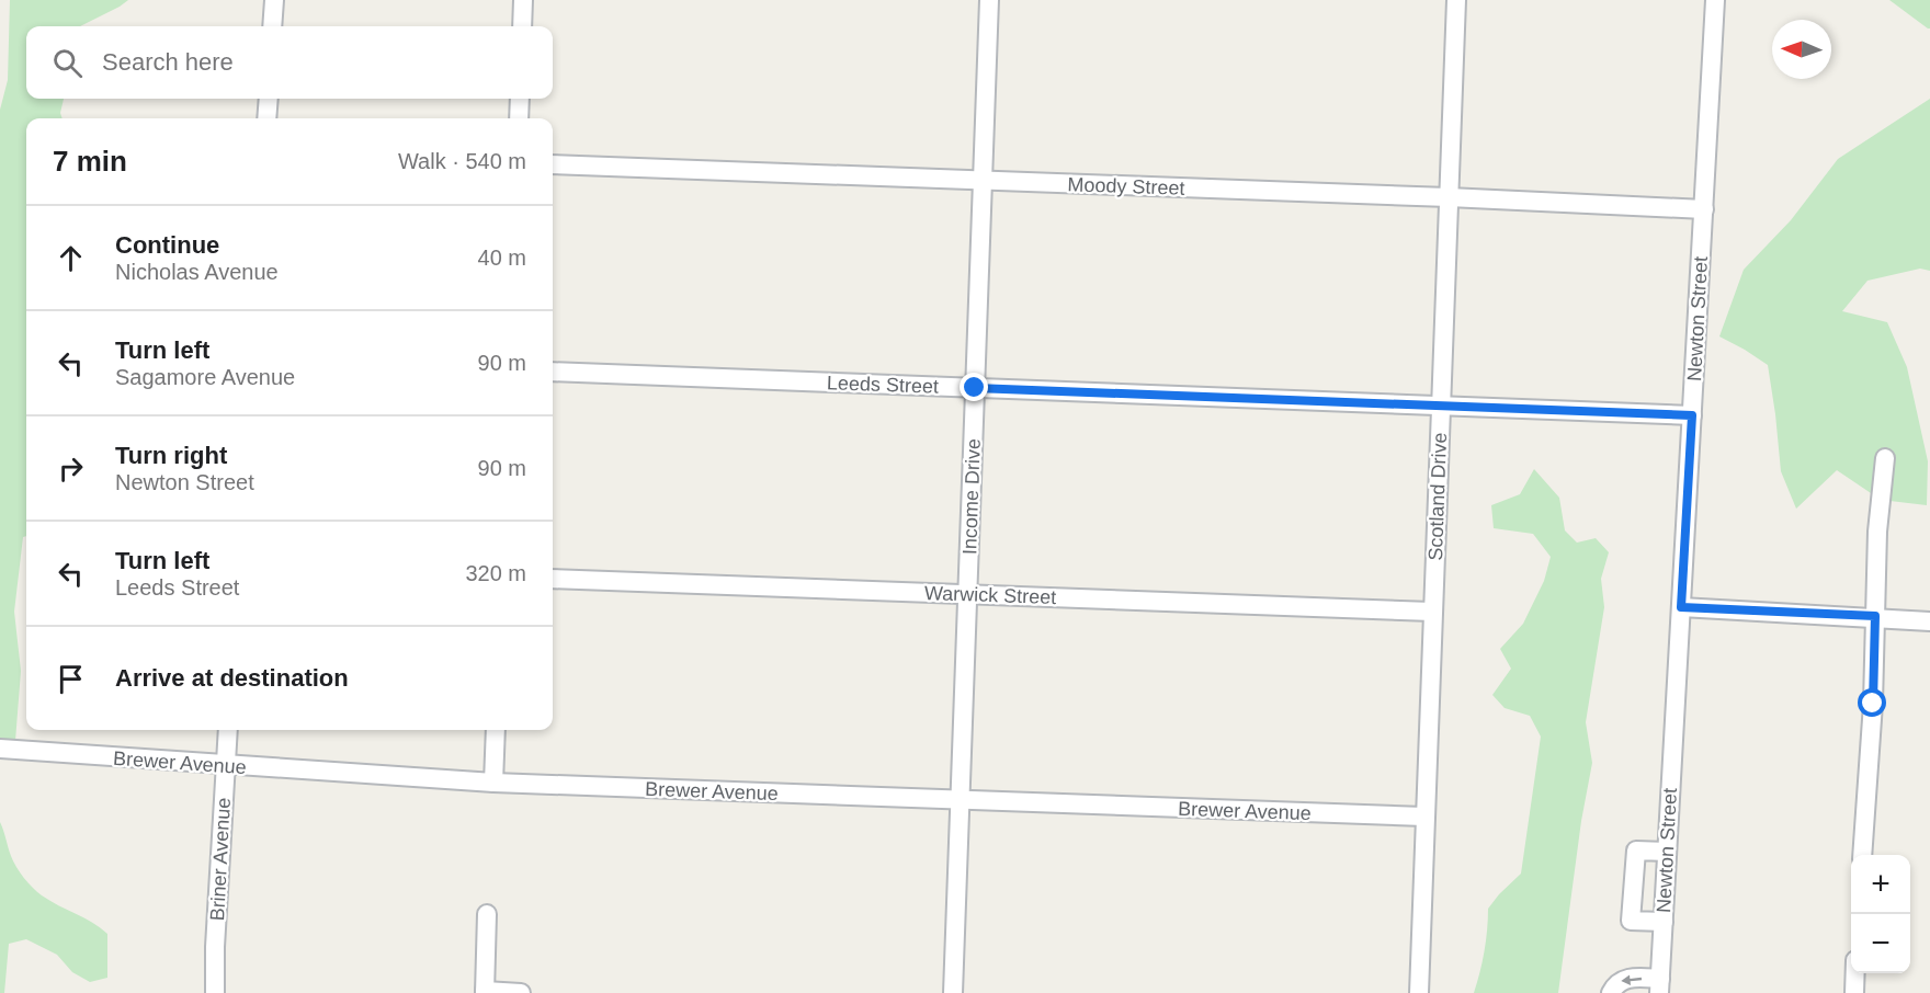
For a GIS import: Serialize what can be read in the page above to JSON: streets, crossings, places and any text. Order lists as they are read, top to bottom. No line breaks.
{"streets":{"street":["Moody Street","Newton Street","Leeds Street","Income Drive","Scotland Drive","Warwick Street","Brewer Avenue","Briner Avenue"]},"crossings":[["Moody Street","Newton Street"],["Moody Street","Income Drive"],["Moody Street","Scotland Drive"],["Newton Street","Leeds Street"],["Leeds Street","Income Drive"],["Leeds Street","Scotland Drive"],["Income Drive","Warwick Street"],["Income Drive","Brewer Avenue"],["Scotland Drive","Warwick Street"],["Scotland Drive","Brewer Avenue"],["Brewer Avenue","Briner Avenue"]],"north":"left","page":{"search":"Search here","heading":["7 min","Walk · 540 m"],"list":[["Continue","Nicholas Avenue","40 m"],["Turn left","Sagamore Avenue","90 m"],["Turn right","Newton Street","90 m"],["Turn left","Leeds Street","320 m"],"Arrive at destination"],"map_buttons":["+","−"]}}
